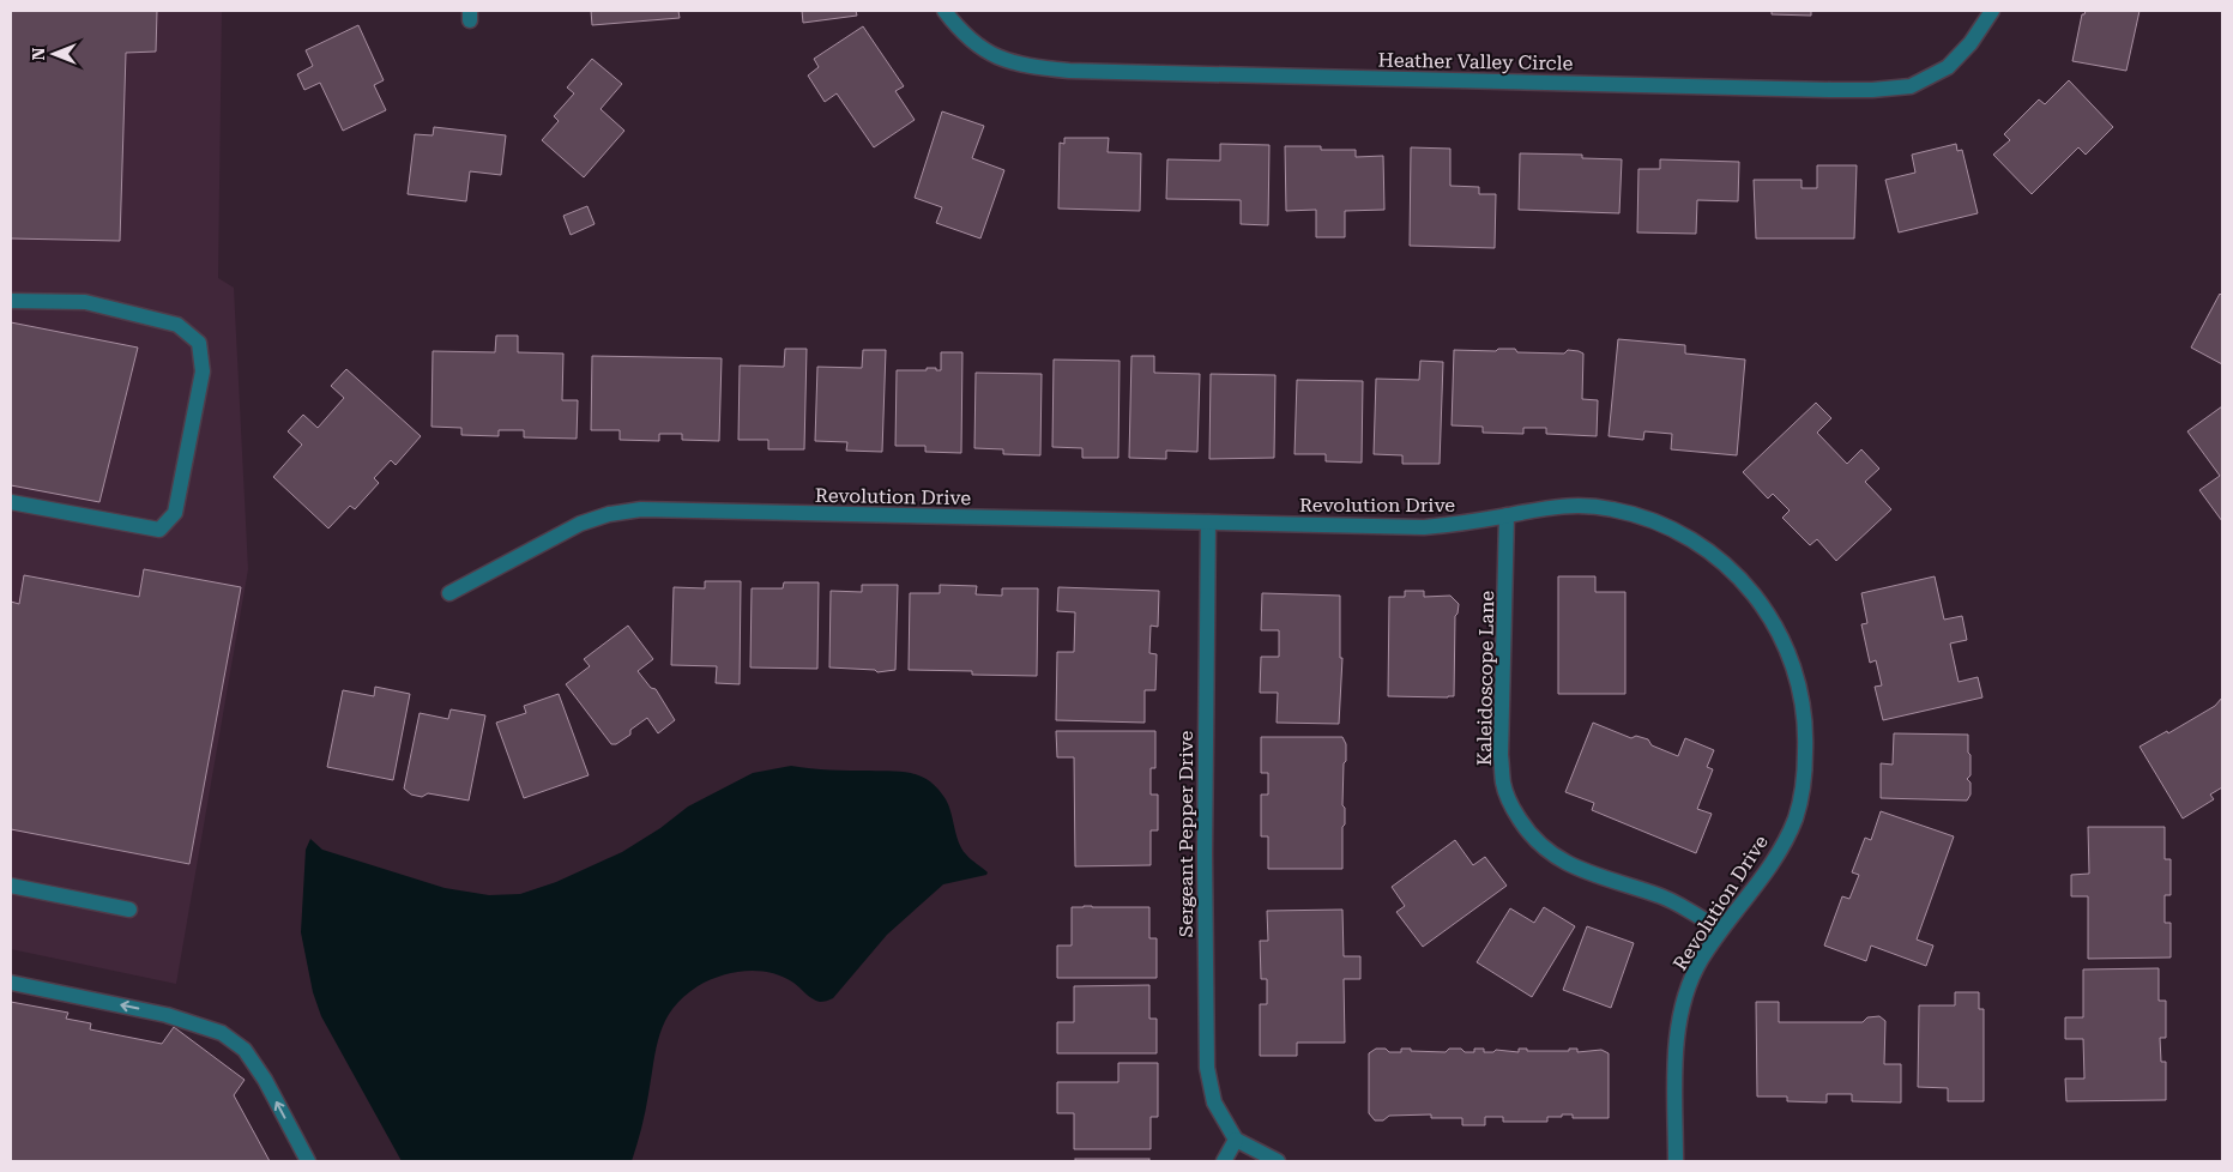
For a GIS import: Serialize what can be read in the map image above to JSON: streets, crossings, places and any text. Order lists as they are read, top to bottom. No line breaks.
{"streets":{"street":["Heather Valley Circle","Revolution Drive","Kaleidoscope Lane","Sergeant Pepper Drive"]},"crossings":[["Revolution Drive","Kaleidoscope Lane"],["Revolution Drive","Sergeant Pepper Drive"]],"north":"left"}
